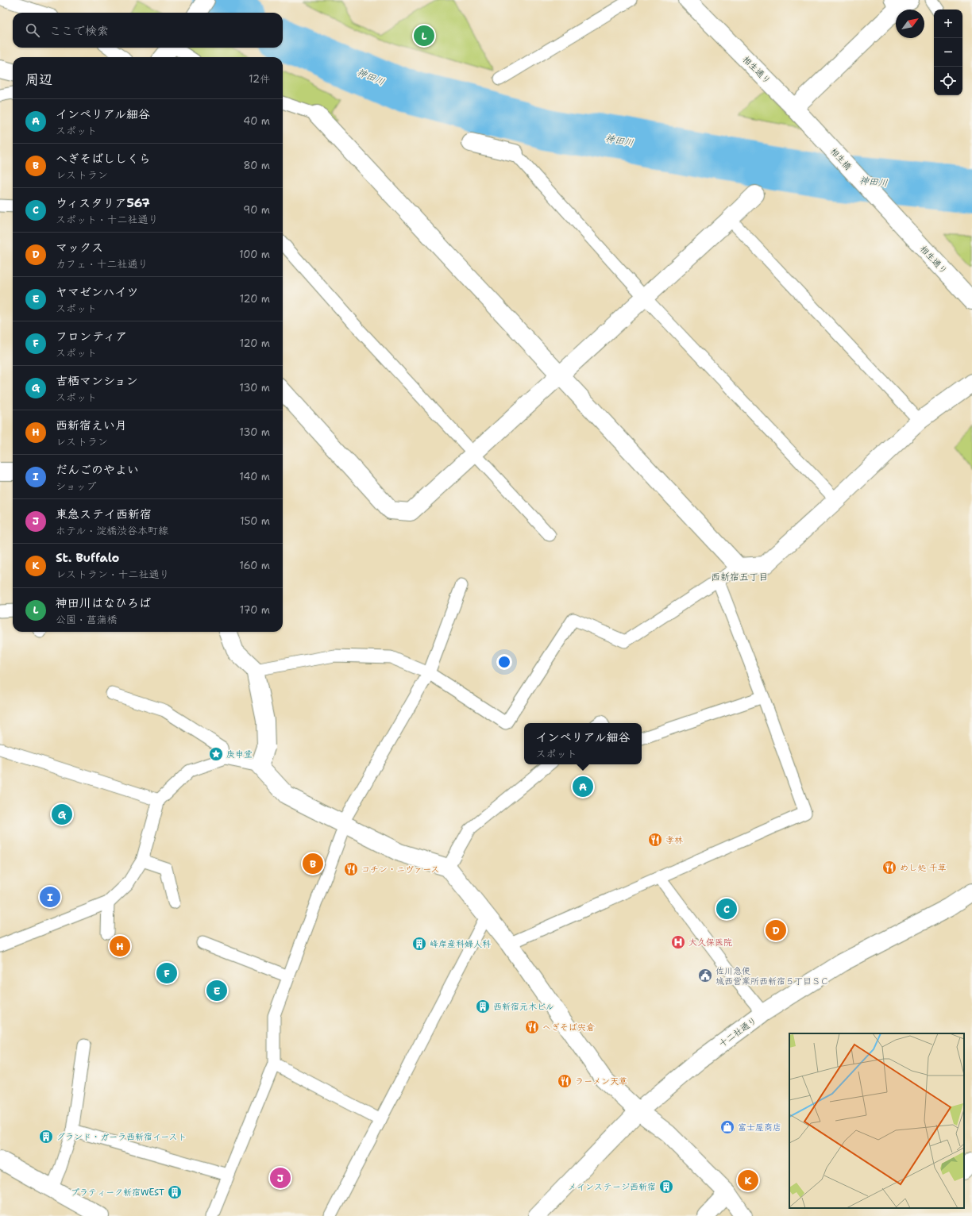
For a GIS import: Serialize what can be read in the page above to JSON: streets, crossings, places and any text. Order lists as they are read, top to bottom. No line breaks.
{"streets":{"street":["相生通り","相生橋","十二社通り"]},"crossings":[["相生通り","相生橋"]],"districts":["西新宿五丁目"],"water":["神田川"],"places":{"place":["庚申堂"],"restaurant":["孝林","めし処 千草","コチン・ニヴァース","へぎそば宍倉","ラーメン天草"],"hospital":["大久保医院"],"building":["峰岸産科婦人科","西新宿元木ビル","グランド・ガーラ西新宿イースト","メインステージ西新宿","プラティーク新宿WEST"],"public building":["佐川急便 城西営業所西新宿５丁目ＳＣ"],"shop":["富士屋商店"]},"north":"top right","page":{"map_buttons":["+","−"],"search":"ここで検索","pins":["L","A","G","B","I","C","D","H","F","E","J","K"],"heading":["周辺","12件"],"list":[{"mark":"A","name":"インペリアル細谷","note":"スポット","value":"40 m"},{"mark":"B","name":"へぎそばししくら","note":"レストラン","value":"80 m"},{"mark":"C","name":"ウィスタリア567","note":"スポット · 十二社通り","value":"90 m"},{"mark":"D","name":"マックス","note":"カフェ · 十二社通り","value":"100 m"},{"mark":"E","name":"ヤマゼンハイツ","note":"スポット","value":"120 m"},{"mark":"F","name":"フロンティア","note":"スポット","value":"120 m"},{"mark":"G","name":"吉栖マンション","note":"スポット","value":"130 m"},{"mark":"H","name":"西新宿えい月","note":"レストラン","value":"130 m"},{"mark":"I","name":"だんごのやよい","note":"ショップ","value":"140 m"},{"mark":"J","name":"東急ステイ西新宿","note":"ホテル · 淀橋渋谷本町線","value":"150 m"},{"mark":"K","name":"St. Buffalo","note":"レストラン · 十二社通り","value":"160 m"},{"mark":"L","name":"神田川はなひろば","note":"公園 · 菖蒲橋","value":"170 m"}],"popup":["インペリアル細谷","スポット"]}}
